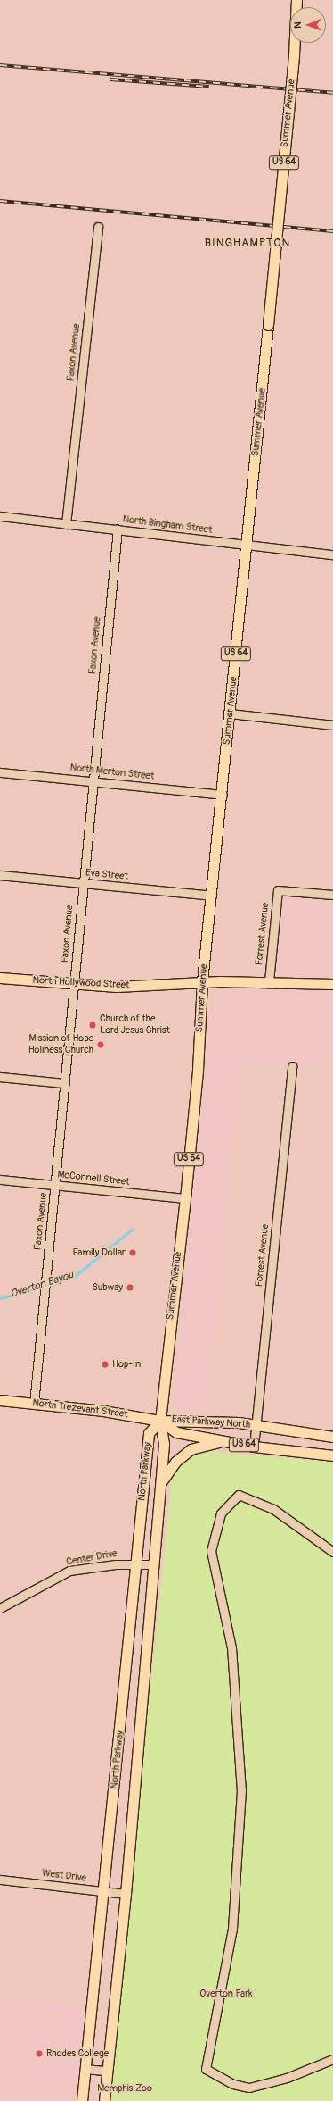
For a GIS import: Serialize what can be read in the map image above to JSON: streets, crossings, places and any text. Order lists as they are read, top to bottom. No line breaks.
{"streets":{"main road":["Summer Avenue","US 64","North Hollywood Street","North Trezevant Street","East Parkway North","North Parkway"],"street":["Faxon Avenue","North Bingham Street","North Merton Street","Eva Street","Forrest Avenue","McConnell Street","Center Drive","West Drive"]},"crossings":[["Summer Avenue","North Bingham Street"],["Summer Avenue","North Merton Street"],["Summer Avenue","Eva Street"],["Summer Avenue","North Hollywood Street"],["Summer Avenue","McConnell Street"],["Summer Avenue","North Trezevant Street"],["Summer Avenue","East Parkway North"],["Summer Avenue","North Parkway"],["Faxon Avenue","North Bingham Street"],["Faxon Avenue","North Merton Street"],["Faxon Avenue","Eva Street"],["Faxon Avenue","North Hollywood Street"],["Faxon Avenue","McConnell Street"],["Faxon Avenue","North Trezevant Street"],["Forrest Avenue","North Hollywood Street"],["Forrest Avenue","East Parkway North"],["North Trezevant Street","East Parkway North"],["North Trezevant Street","North Parkway"],["East Parkway North","North Parkway"],["North Parkway","Center Drive"],["North Parkway","West Drive"]],"districts":["BINGHAMPTON"],"water":["Overton Bayou"],"parks":["Overton Park","Memphis Zoo"],"places":["Church of the Lord Jesus Christ","Mission of Hope Holiness Church","Family Dollar","Subway","Hop-In","Rhodes College"],"north":"left"}
